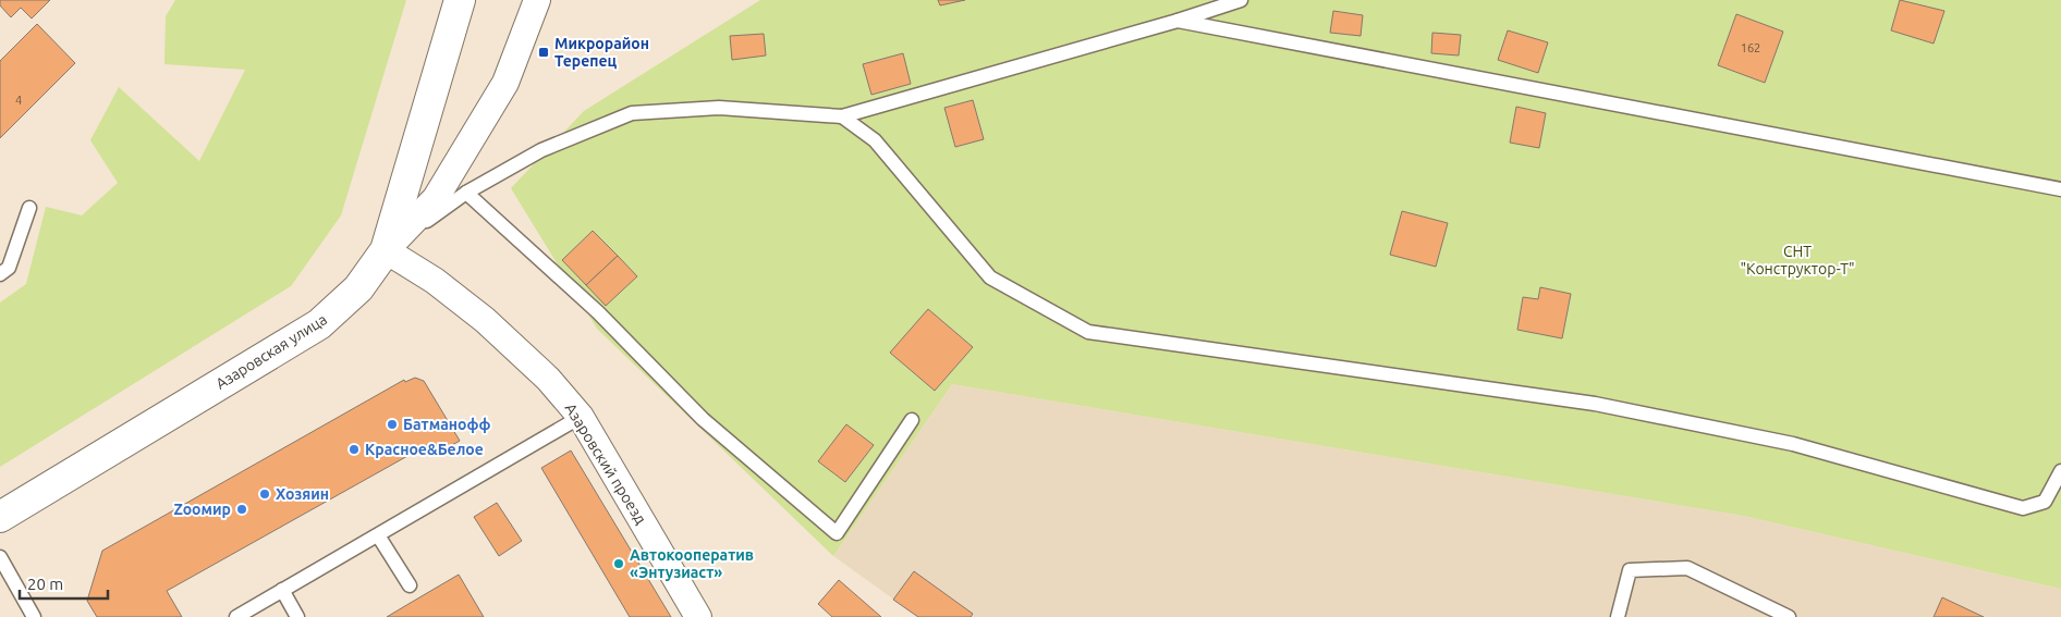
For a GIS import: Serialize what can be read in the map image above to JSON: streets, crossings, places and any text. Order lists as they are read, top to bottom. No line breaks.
{"streets":{"street":["Азаровская улица","Азаровский проезд"]},"crossings":[["Азаровская улица","Азаровский проезд"]],"parks":["СНТ \"Конструктор-Т\""],"places":{"transit":["Микрорайон Терепец"],"other":["Батманофф","Красное&Белое","Хозяин","Zooмир","Автокооператив «Энтузиаст»"]},"house_numbers":["162","4"],"scale_bar":"20 m"}
